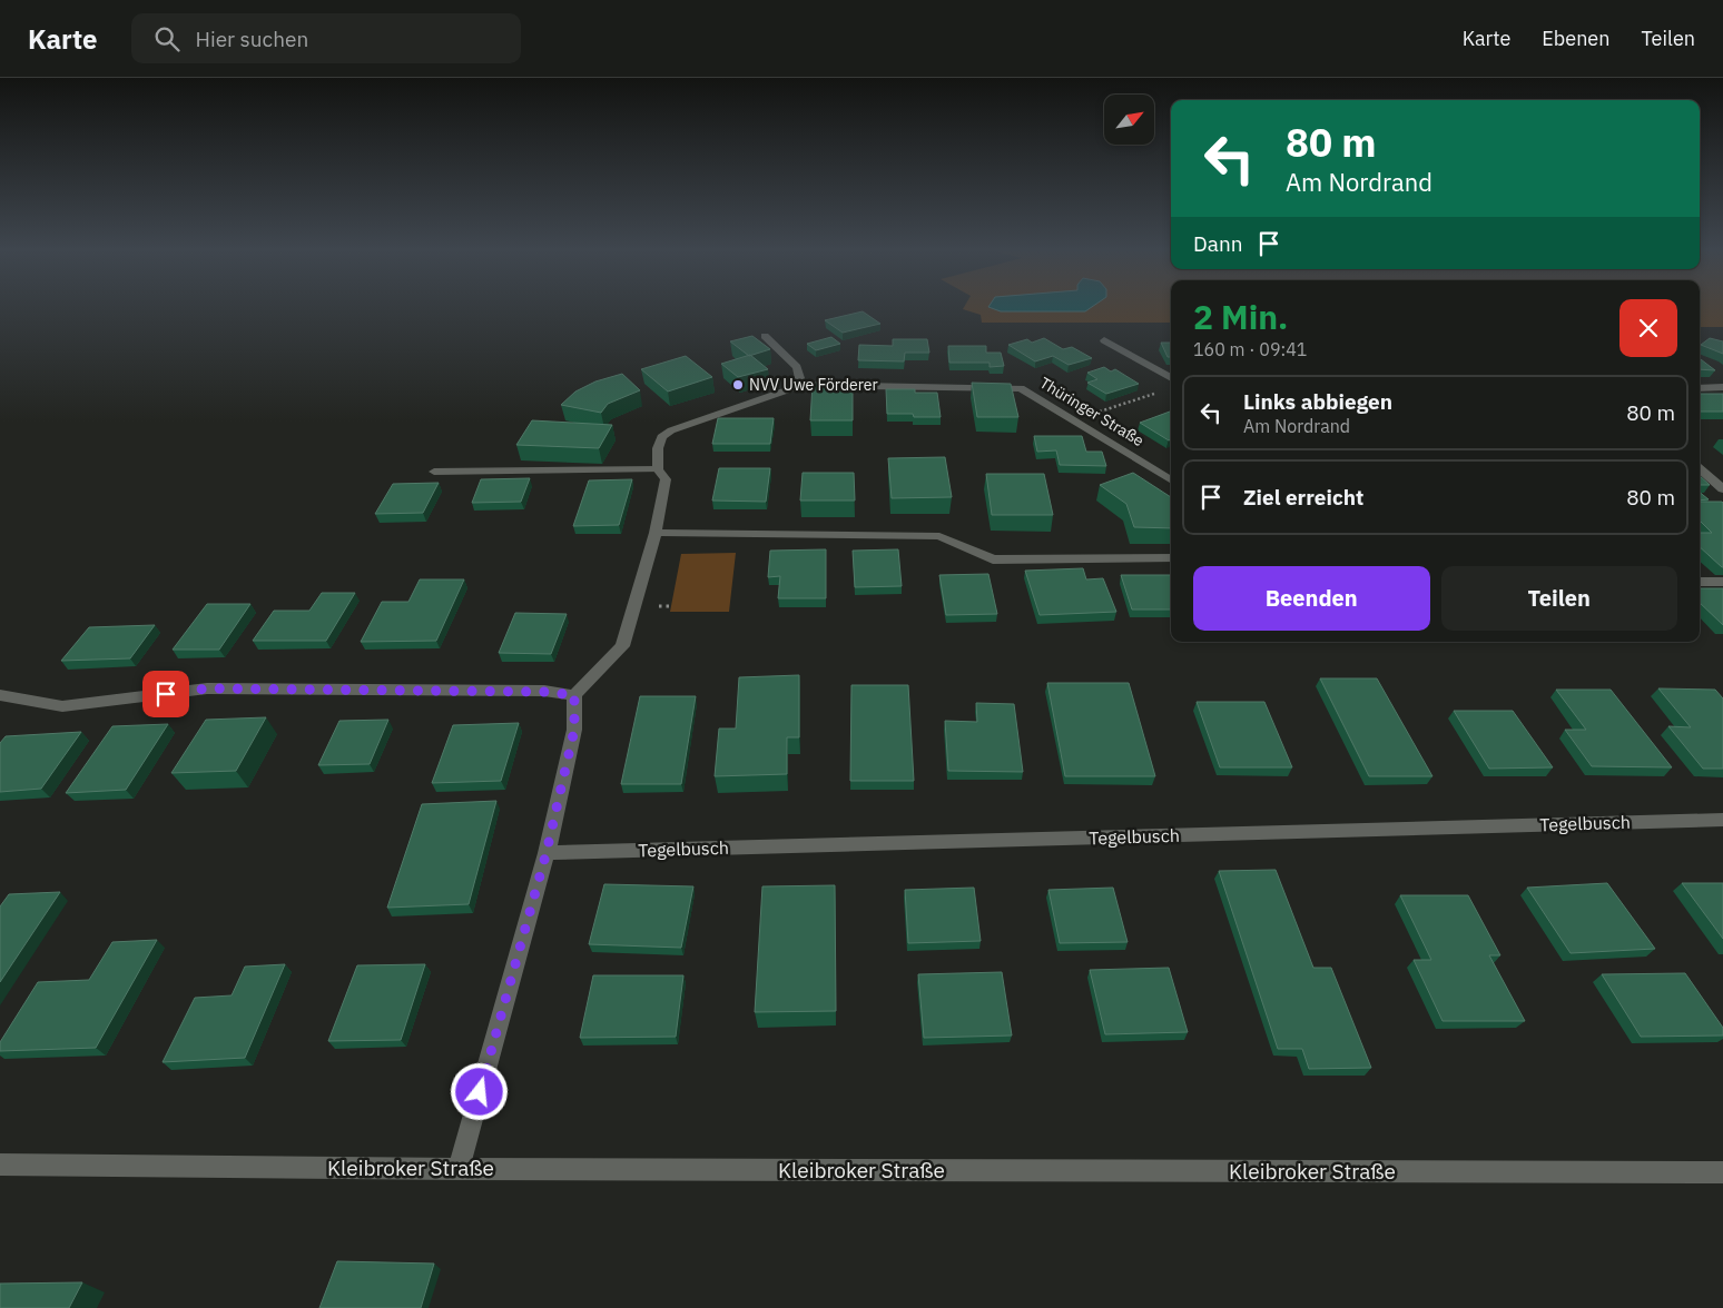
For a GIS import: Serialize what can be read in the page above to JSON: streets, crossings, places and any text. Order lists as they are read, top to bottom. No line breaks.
{"streets":{"street":["Thüringer Straße","Tegelbusch","Kleibroker Straße"]},"places":["NVV Uwe Förderer"],"north":"top right","page":{"header":"Karte","search":"Hier suchen","nav":["Karte","Ebenen","Teilen"],"turn":["80 m","Am Nordrand"],"then":"Dann","heading":["2 Min.","160 m · 09:41"],"list":[{"name":"Links abbiegen","note":"Am Nordrand","value":"80 m"},{"name":"Ziel erreicht","value":"80 m"}],"buttons":["Beenden","Teilen"]}}
